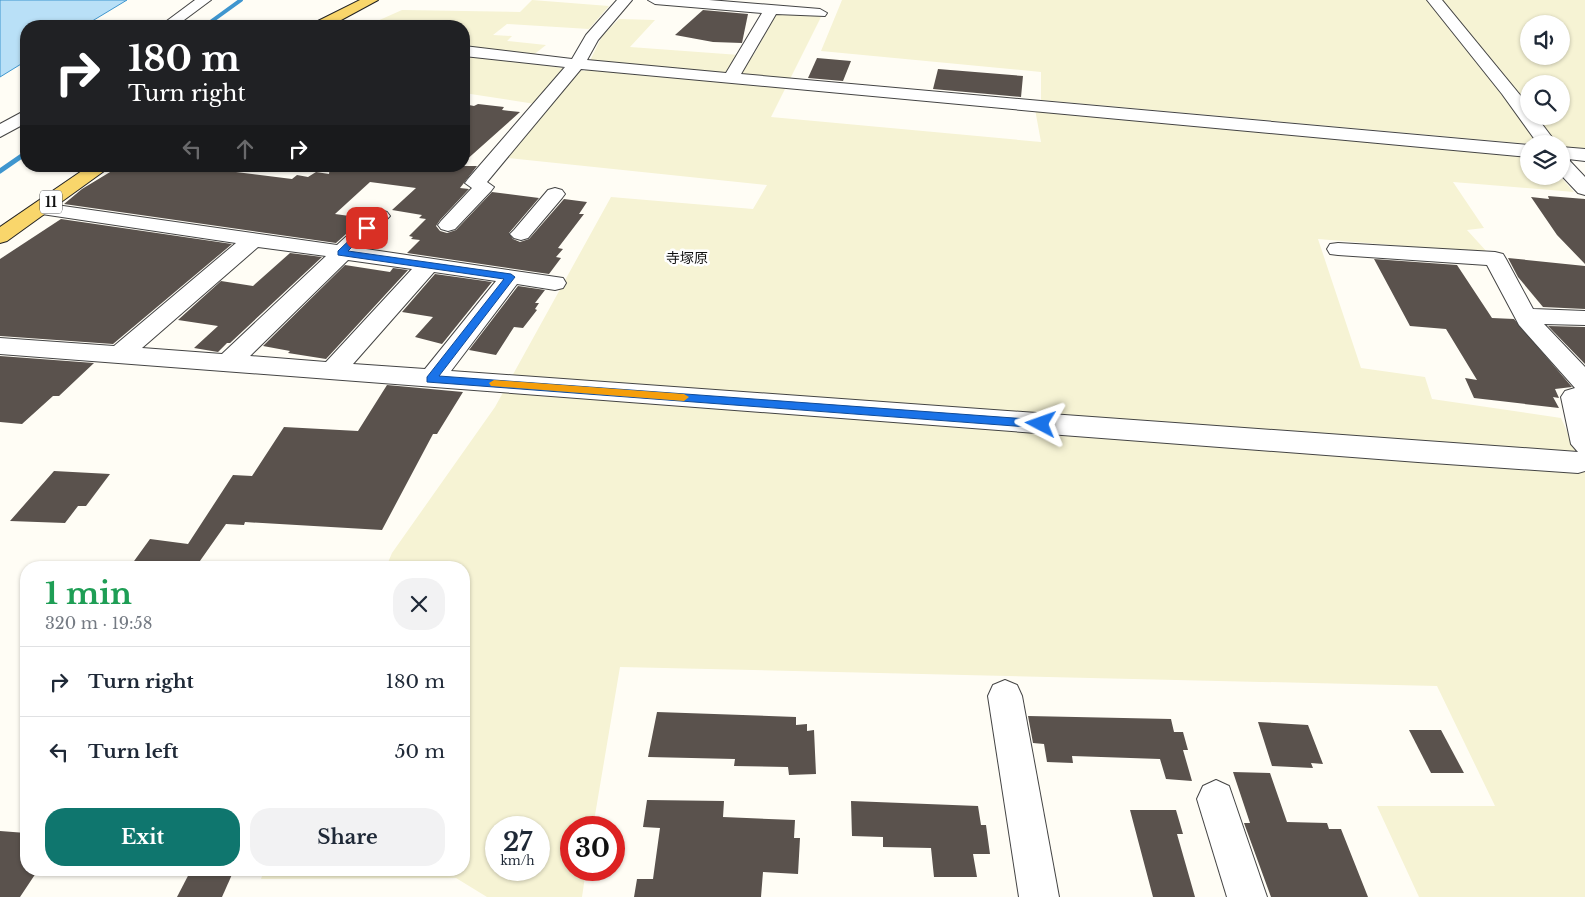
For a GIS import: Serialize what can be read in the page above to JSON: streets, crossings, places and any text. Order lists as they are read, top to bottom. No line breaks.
{"streets":{"main road":["11"]},"districts":["寺塚原"],"page":{"turn":["180 m","Turn right"],"heading":["1 min","320 m · 19:58"],"list":[{"name":"Turn right","value":"180 m"},{"name":"Turn left","value":"50 m"}],"buttons":["Exit","Share"],"speed":"27 km/h","limit":"30"}}
